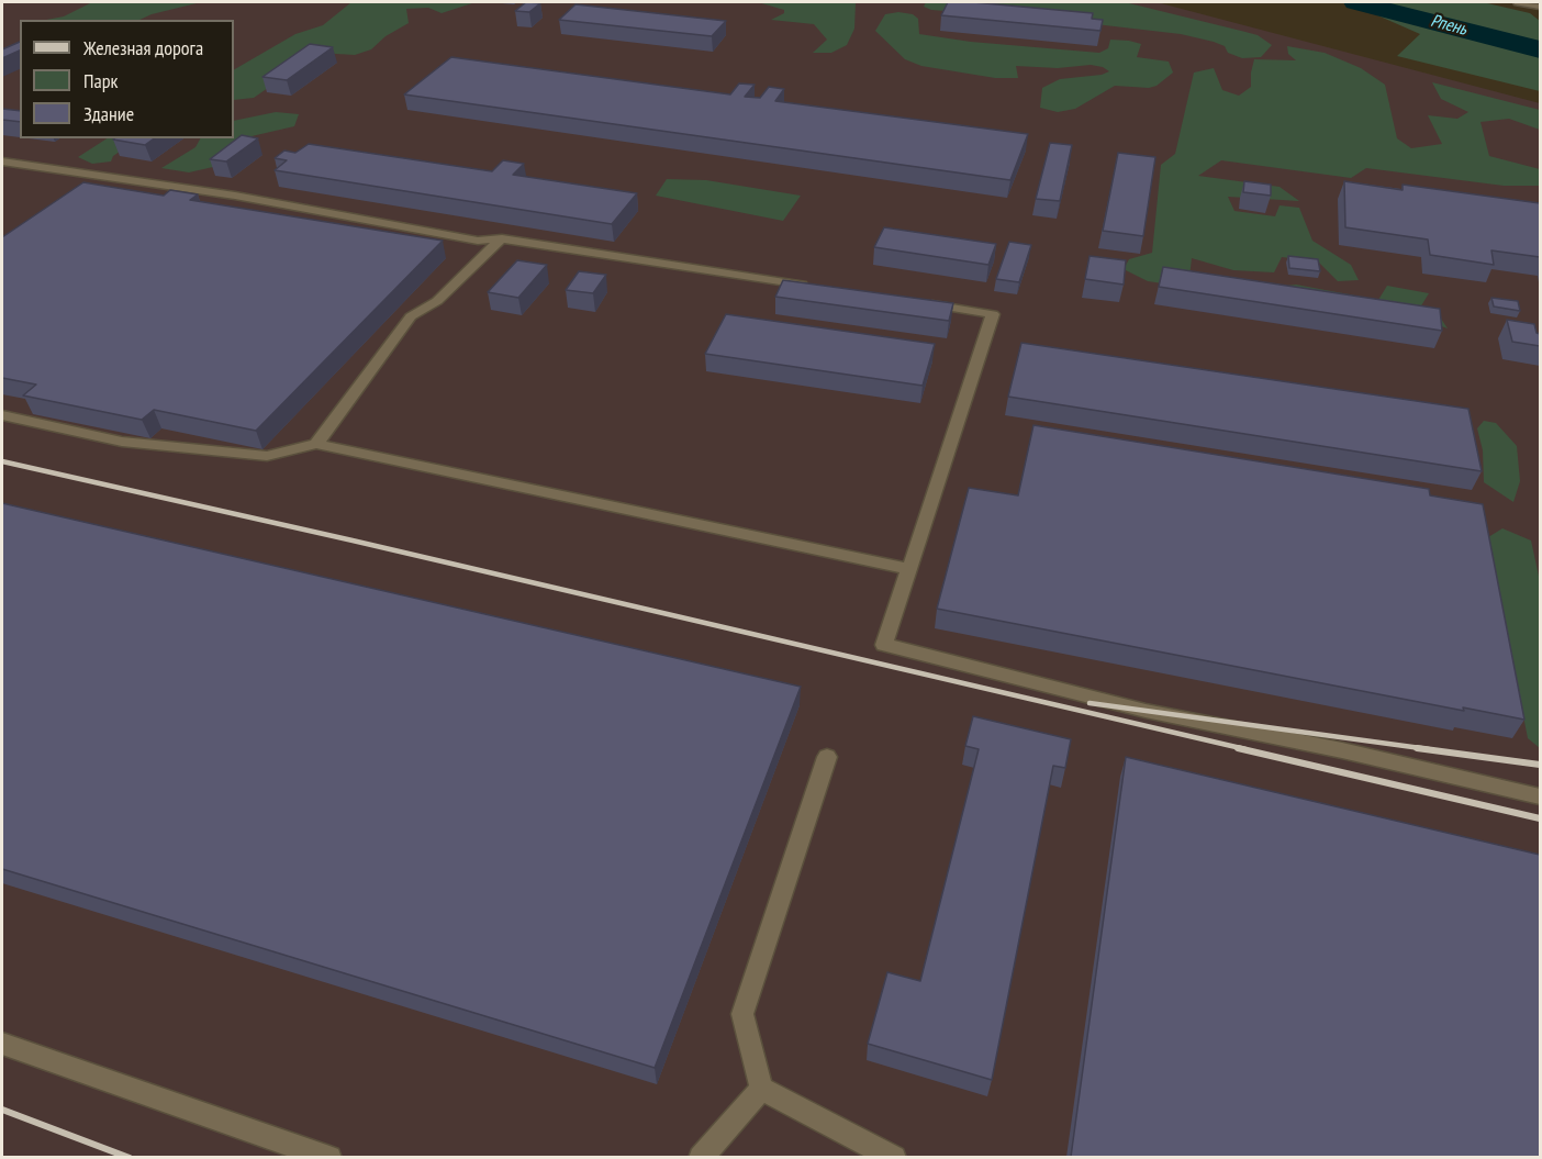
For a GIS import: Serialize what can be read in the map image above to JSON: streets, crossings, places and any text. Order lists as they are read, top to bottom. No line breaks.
{"water":["Рпень"],"legend":["Железная дорога","Парк","Здание"]}
